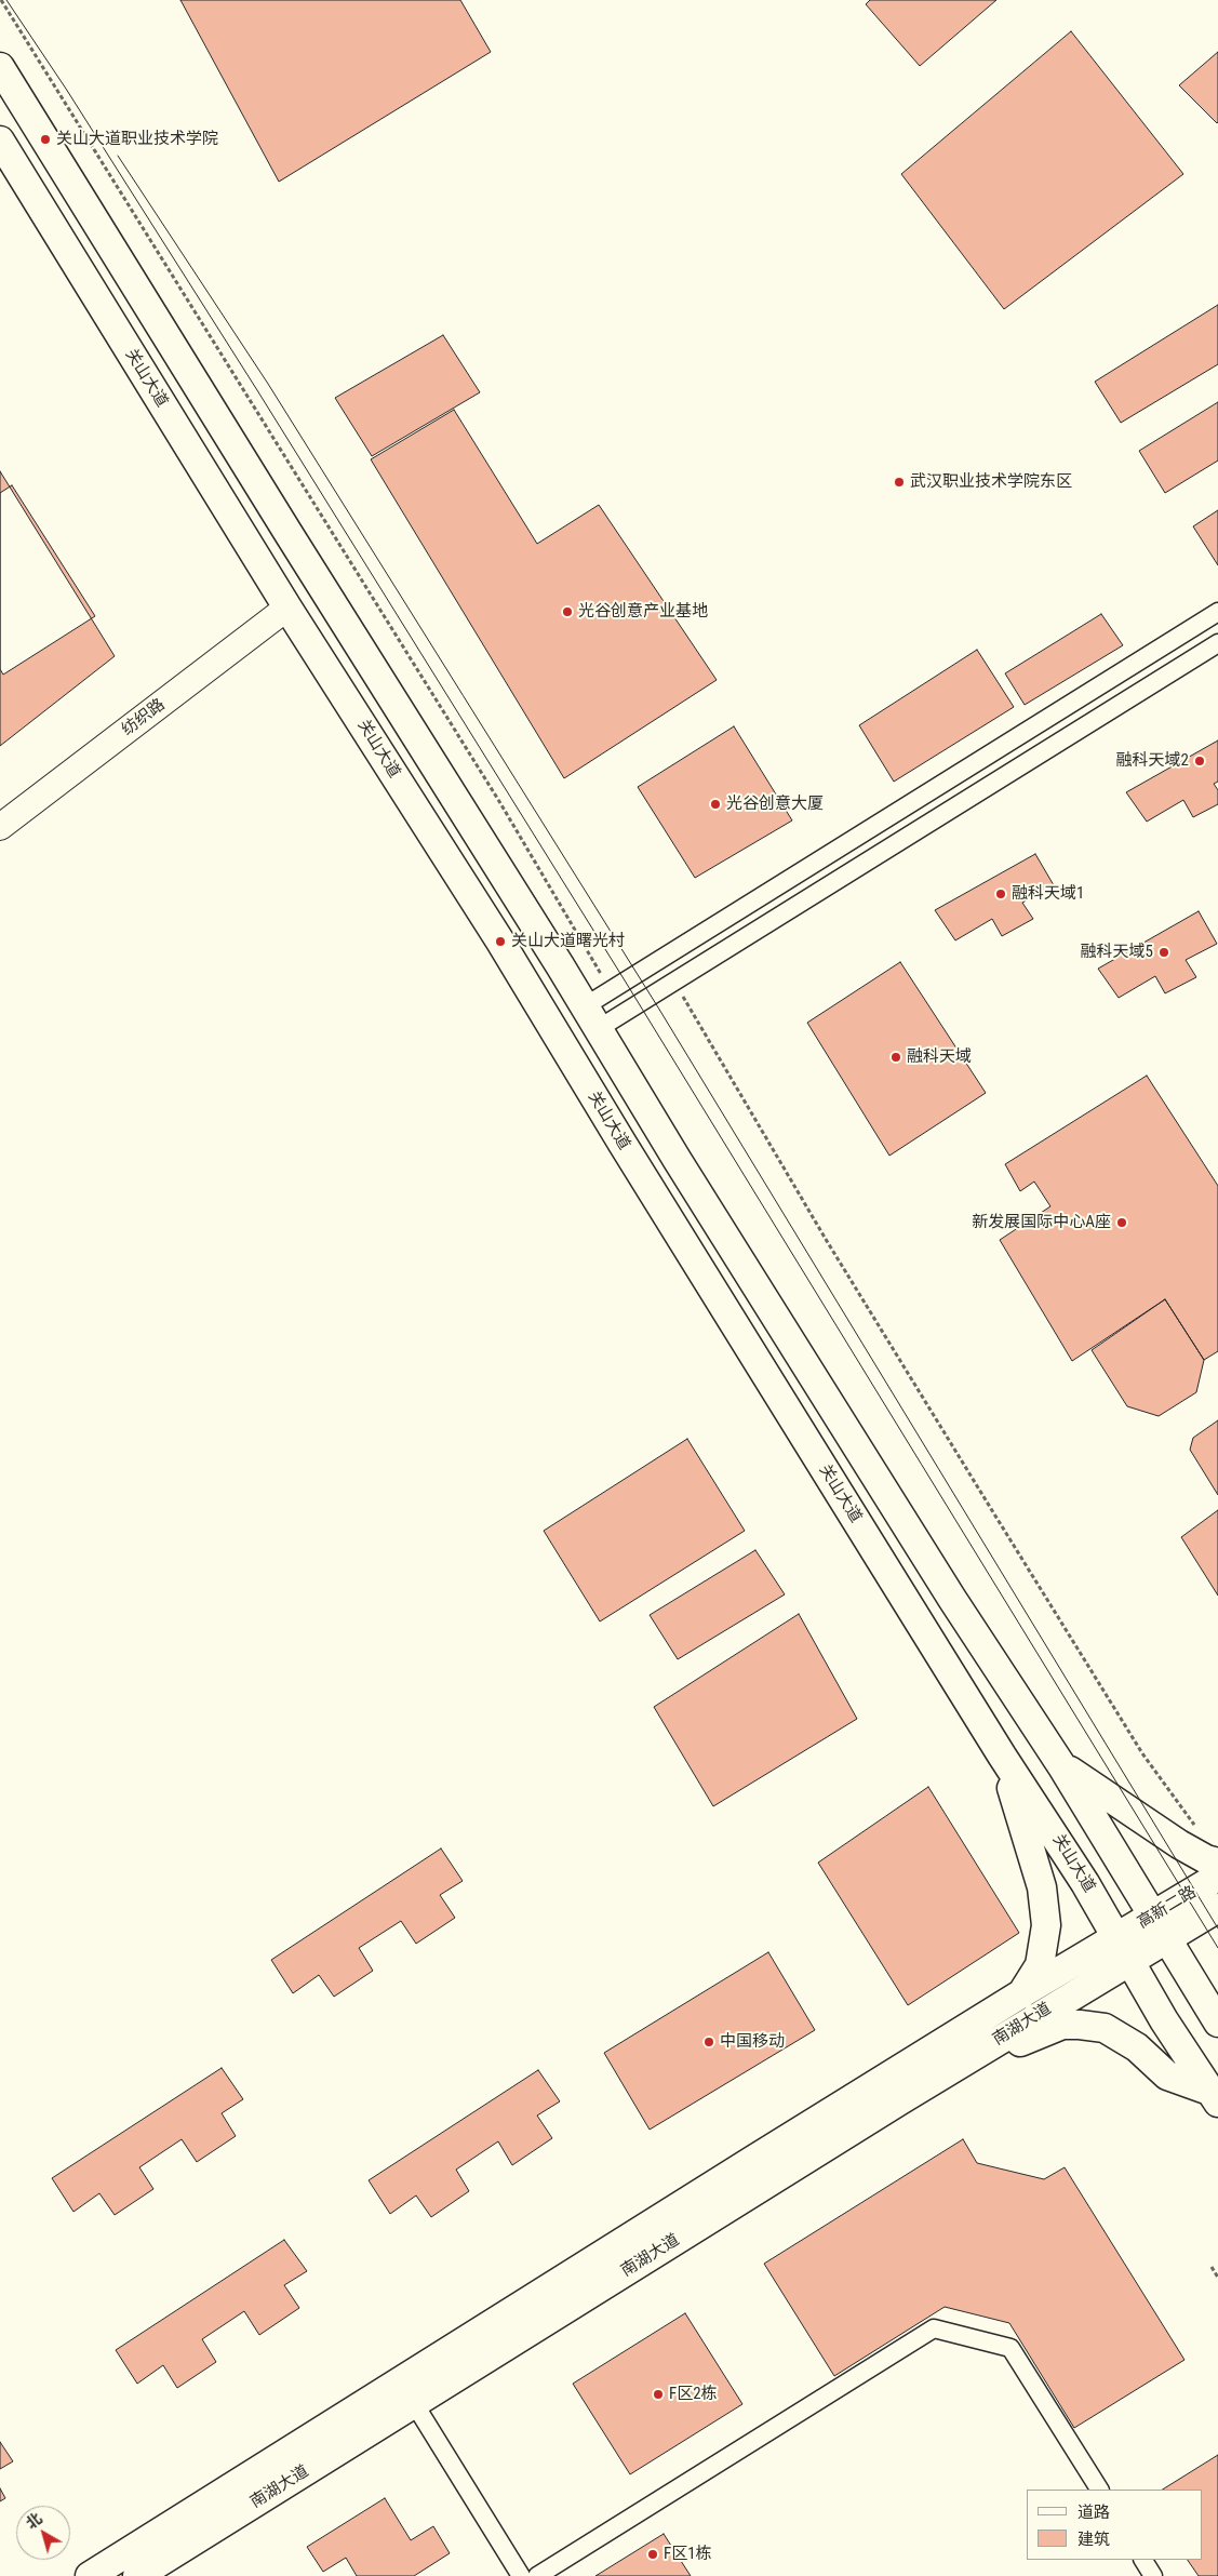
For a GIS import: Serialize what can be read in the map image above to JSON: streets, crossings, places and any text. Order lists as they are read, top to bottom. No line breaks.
{"streets":{"main road":["关山大道","纺织路","高新二路","南湖大道"]},"crossings":[["关山大道","纺织路"],["关山大道","南湖大道"],["高新二路","南湖大道"]],"places":["关山大道职业技术学院","武汉职业技术学院东区","光谷创意产业基地","融科天域2","光谷创意大厦","融科天域1","关山大道曙光村","融科天域5","融科天域","新发展国际中心A座","中国移动","F区2栋","F区1栋"],"legend":["道路","建筑"],"north":"top left"}
